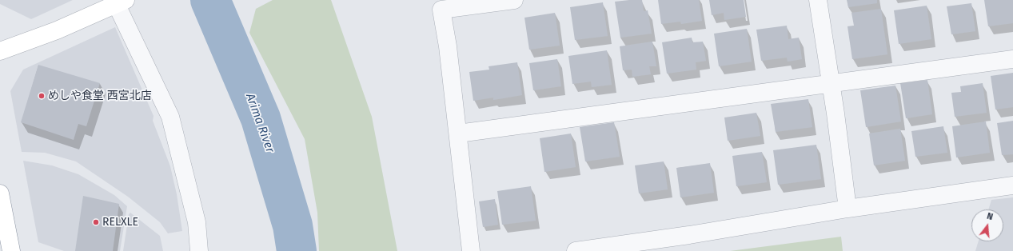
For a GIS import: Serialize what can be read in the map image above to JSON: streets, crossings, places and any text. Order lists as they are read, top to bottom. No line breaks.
{"water":["Arima River"],"places":["めしや食堂 西宮北店","RELXLE"],"north":"top"}
